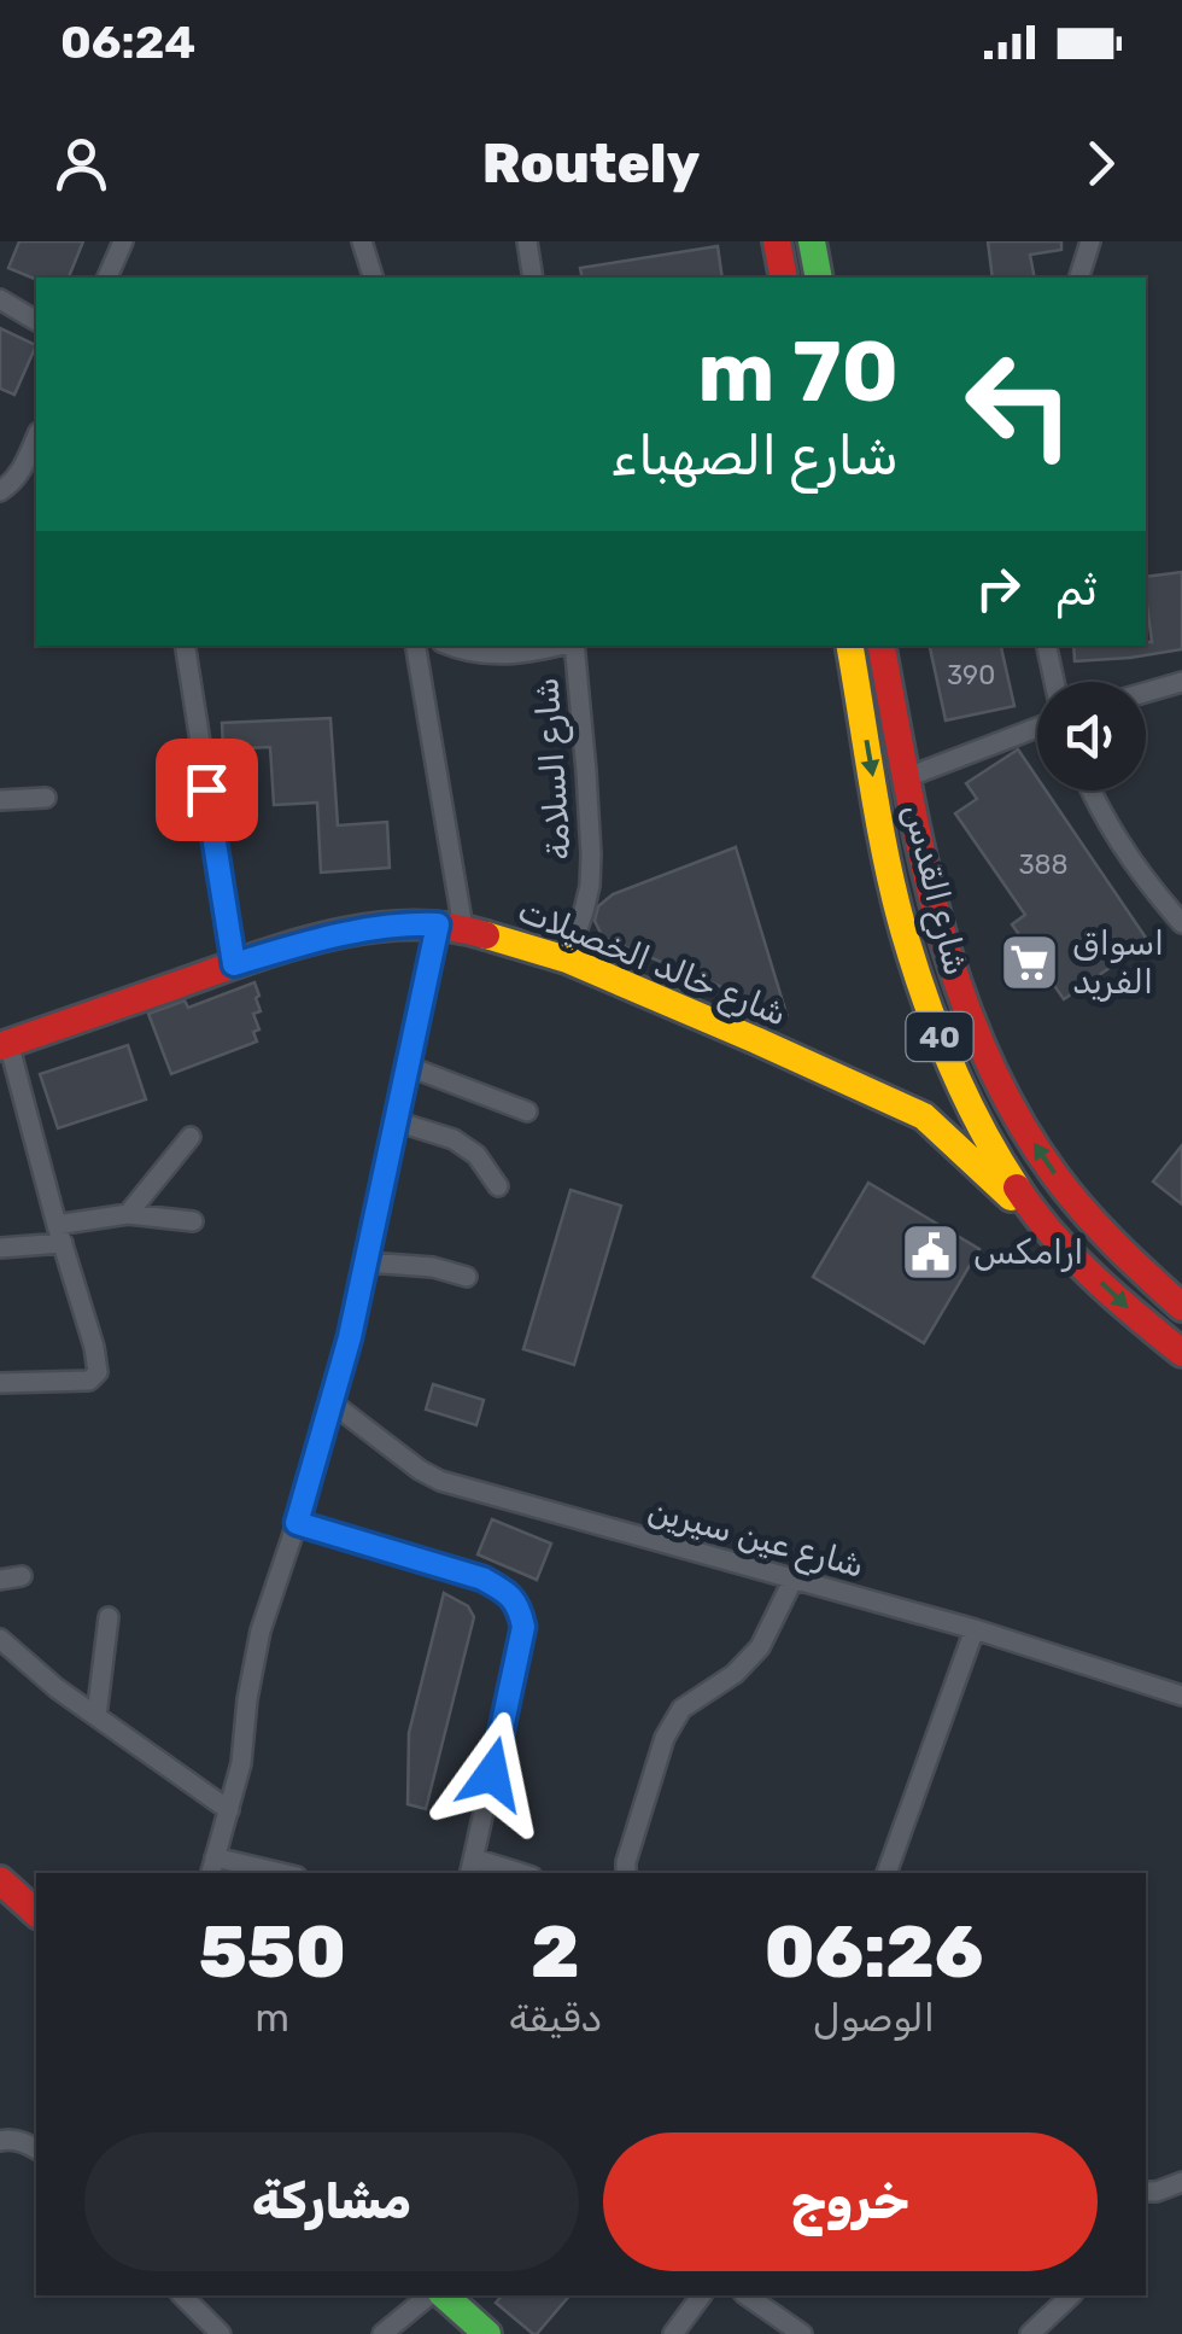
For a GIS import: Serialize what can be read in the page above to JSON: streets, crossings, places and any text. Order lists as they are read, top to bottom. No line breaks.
{"streets":{"main road":["شارع القدس","شارع خالد الخصيلات","40"],"street":["شارع السلامة","شارع عين سيرين"]},"crossings":[["شارع السلامة","شارع خالد الخصيلات"],["شارع القدس","شارع خالد الخصيلات"]],"places":{"supermarket":["اسواق الفريد"],"public building":["ارامكس"]},"house_numbers":["390","388"],"page":{"status":"06:24","header":"Routely","turn":["70 m","شارع الصهباء"],"then":"ثم","eta":["06:26","الوصول","2","دقيقة","550","m"],"buttons":["خروج","مشاركة"]}}
